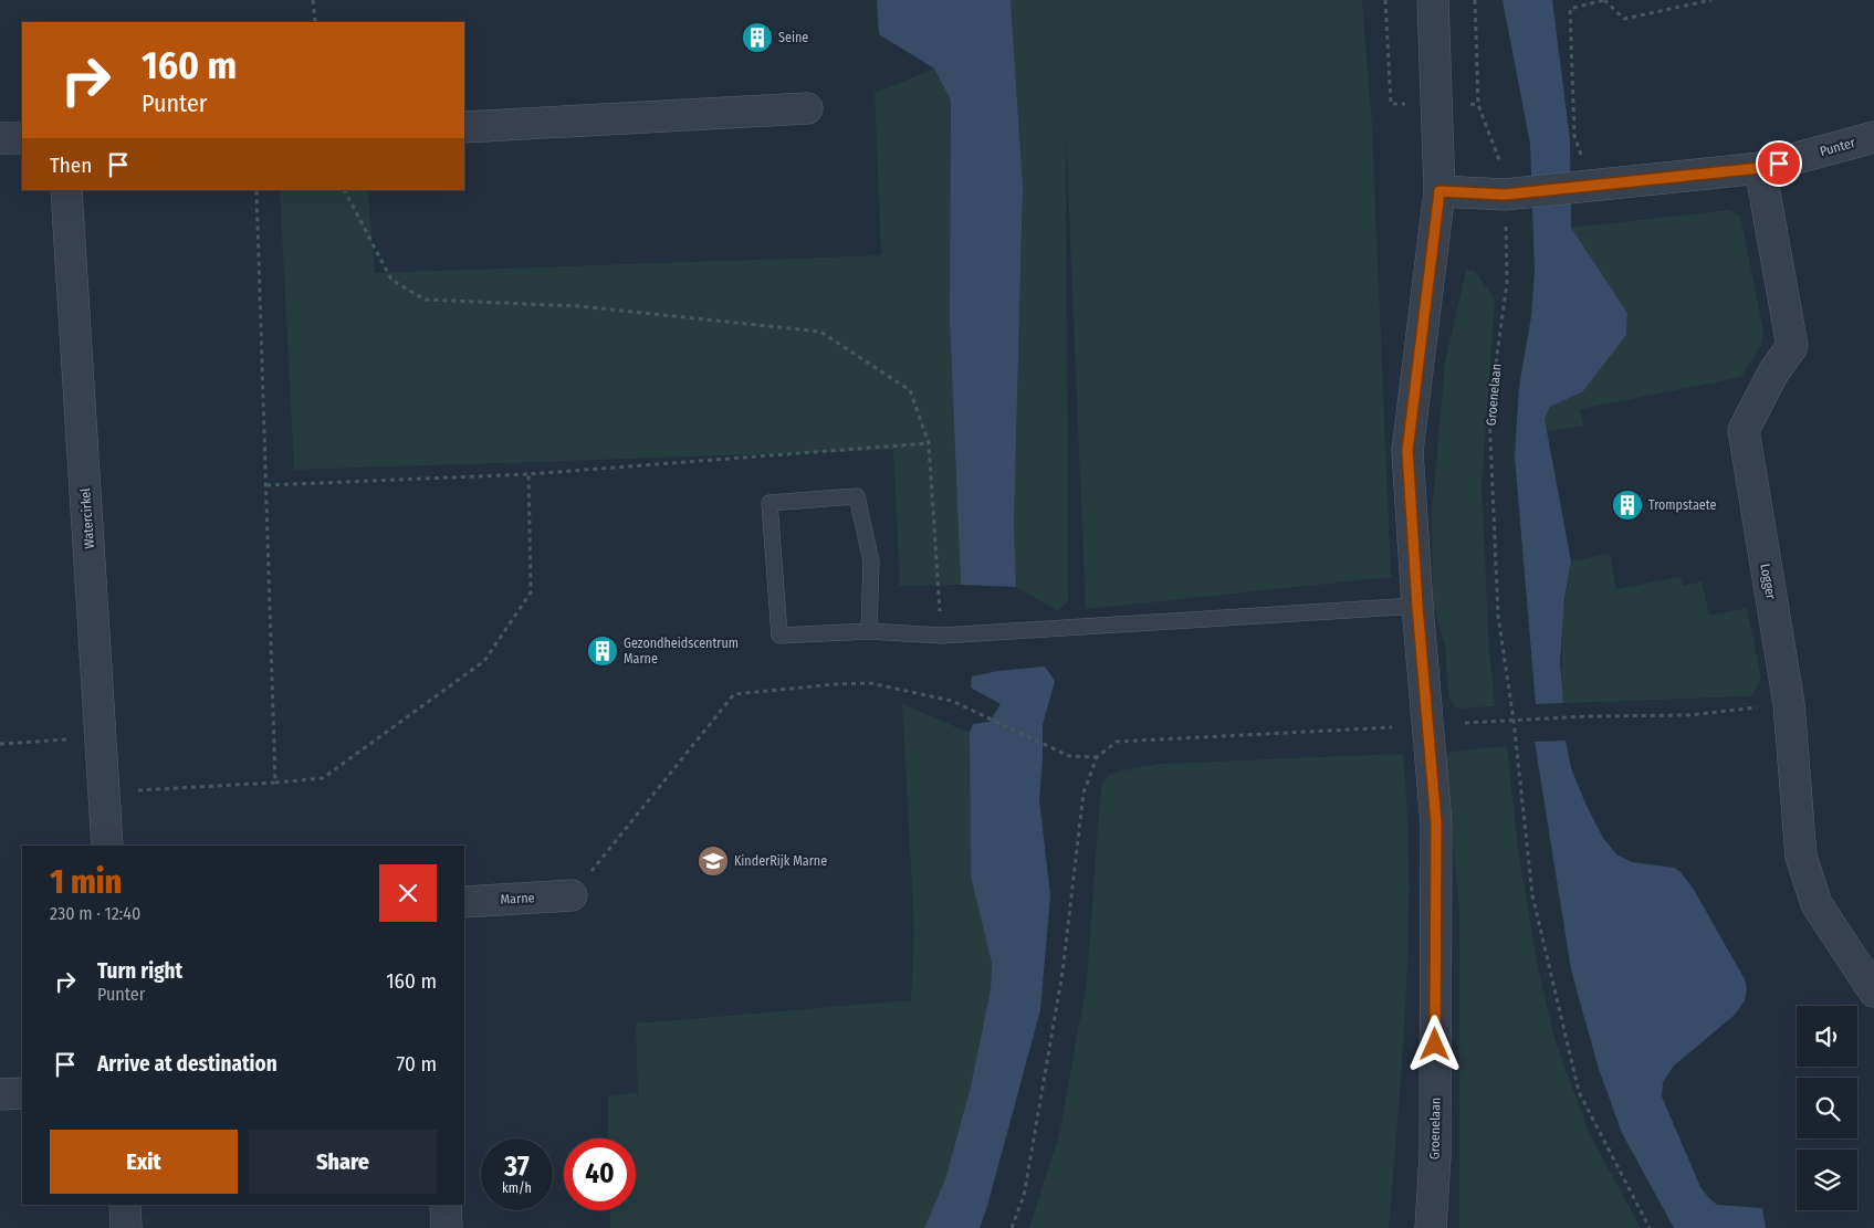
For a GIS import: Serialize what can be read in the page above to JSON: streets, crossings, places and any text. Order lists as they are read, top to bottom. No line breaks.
{"streets":{"street":["Punter","Groenelaan","Watercirkel","Logger","Marne"]},"crossings":[["Punter","Groenelaan"],["Punter","Logger"]],"places":{"building":["Seine","Trompstaete","Gezondheidscentrum Marne"],"school or university":["KinderRijk Marne"]},"page":{"turn":["160 m","Punter"],"then":"Then","heading":["1 min","230 m · 12:40"],"list":[{"name":"Turn right","note":"Punter","value":"160 m"},{"name":"Arrive at destination","value":"70 m"}],"buttons":["Exit","Share"],"speed":"37 km/h","limit":"40"}}
